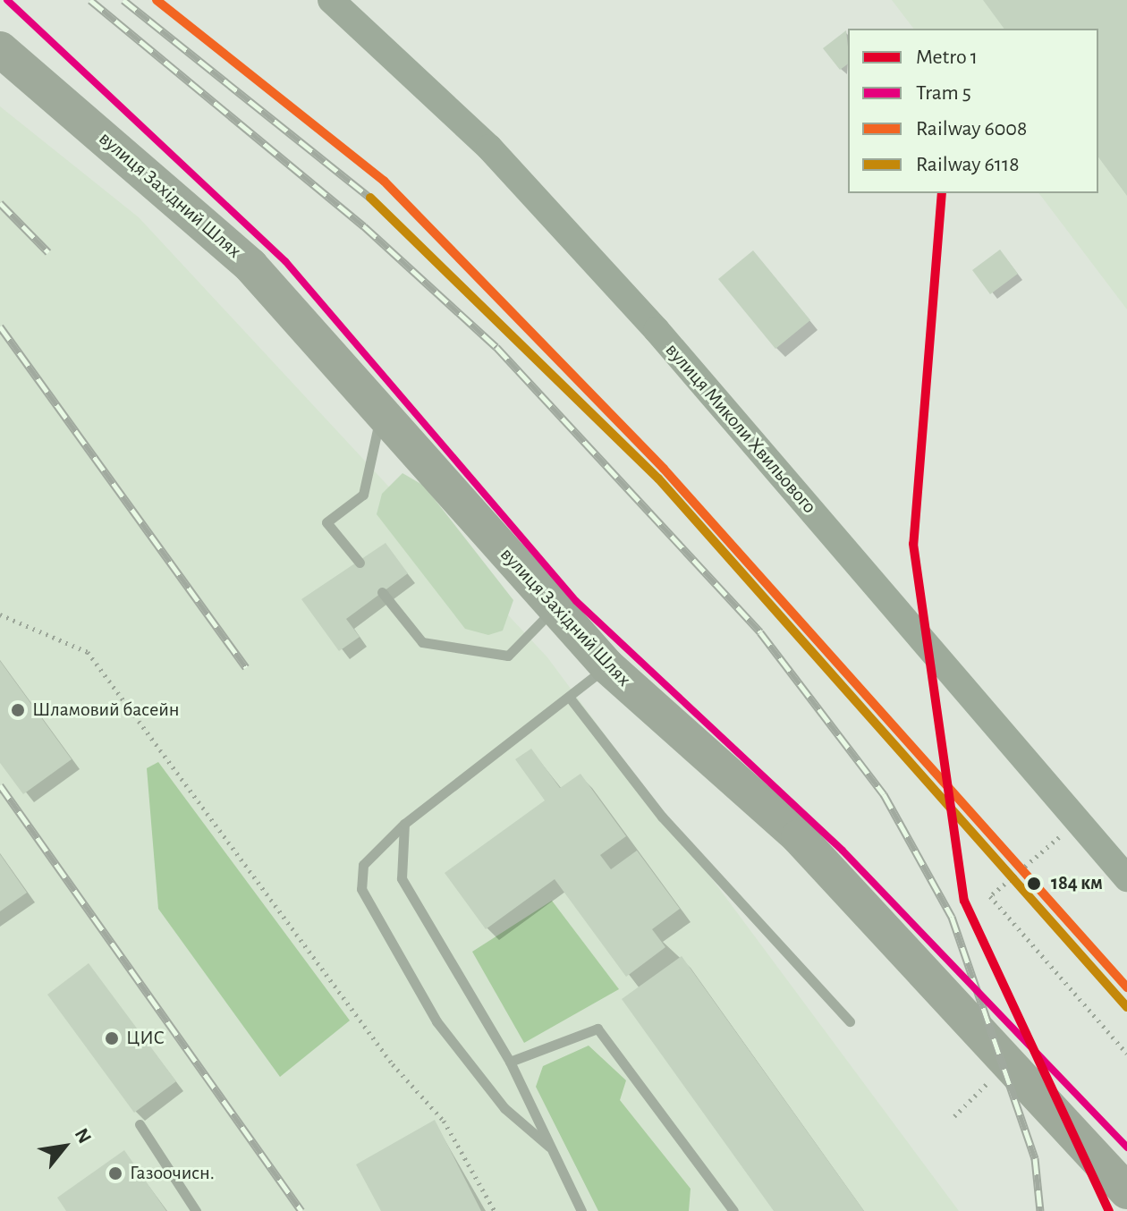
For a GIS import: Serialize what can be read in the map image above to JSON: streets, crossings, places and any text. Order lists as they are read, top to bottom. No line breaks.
{"streets":{"highway":["вулиця Західний Шлях"],"street":["вулиця Миколи Хвильового"]},"places":["Шламовий басейн","184 км","ЦИС","Газоочисн."],"lines":["tram line 5","rail line 6008","metro line 1","rail line 6118"],"legend":["Metro 1","Tram 5","Railway 6008","Railway 6118"],"north":"top right"}
